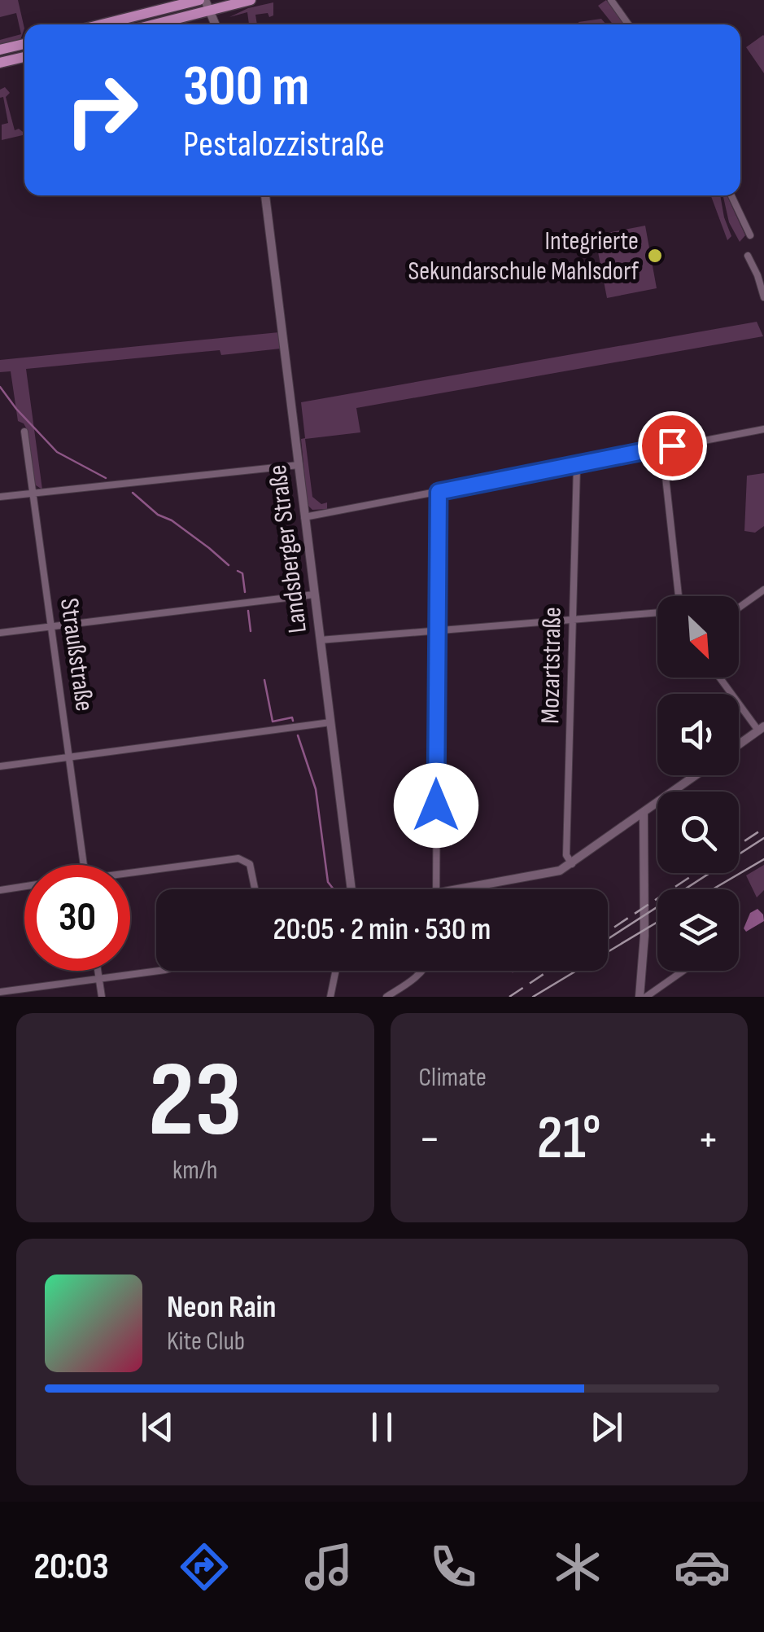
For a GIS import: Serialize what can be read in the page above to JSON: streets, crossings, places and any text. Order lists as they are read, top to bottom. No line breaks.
{"streets":{"street":["Landsberger Straße","Straußstraße","Mozartstraße"]},"places":["Integrierte Sekundarschule Mahlsdorf"],"north":"bottom right","page":{"turn":["300 m","Pestalozzistraße"],"limit":"30","trip":"20:05 · 2 min · 530 m","tile":[["23","km/h"],"Climate"],"heat":["−","21°","+"],"song":["Neon Rain","Kite Club"],"tabs":"20:03"}}
